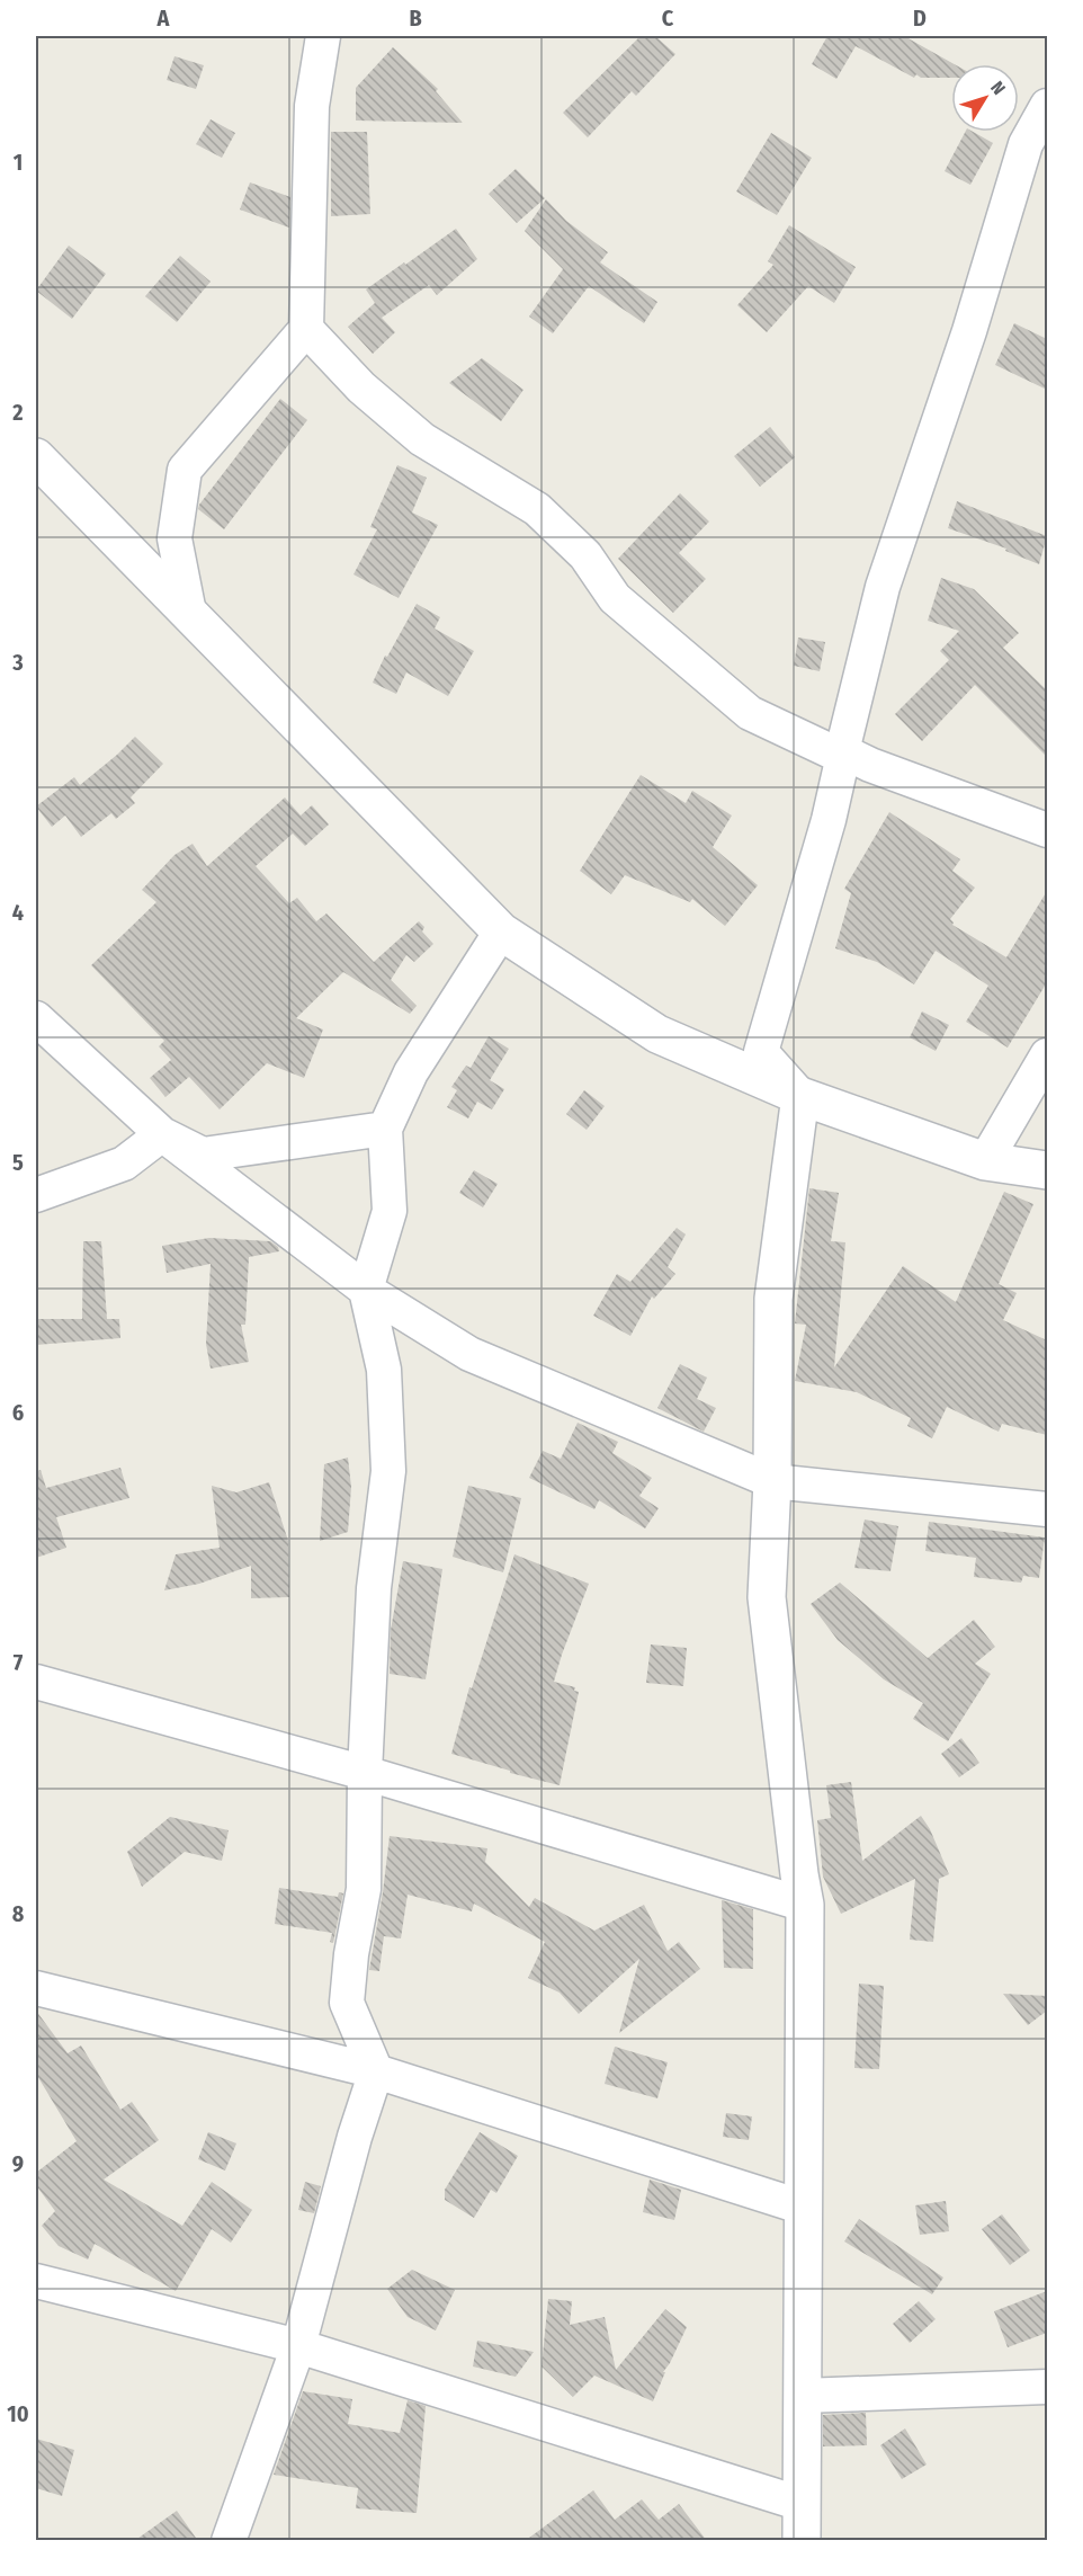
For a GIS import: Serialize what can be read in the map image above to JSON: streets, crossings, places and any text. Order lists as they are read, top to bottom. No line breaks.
{"north":"top right","grid":{"columns":["A","B","C","D"],"rows":["1","2","3","4","5","6","7","8","9","10"]}}
